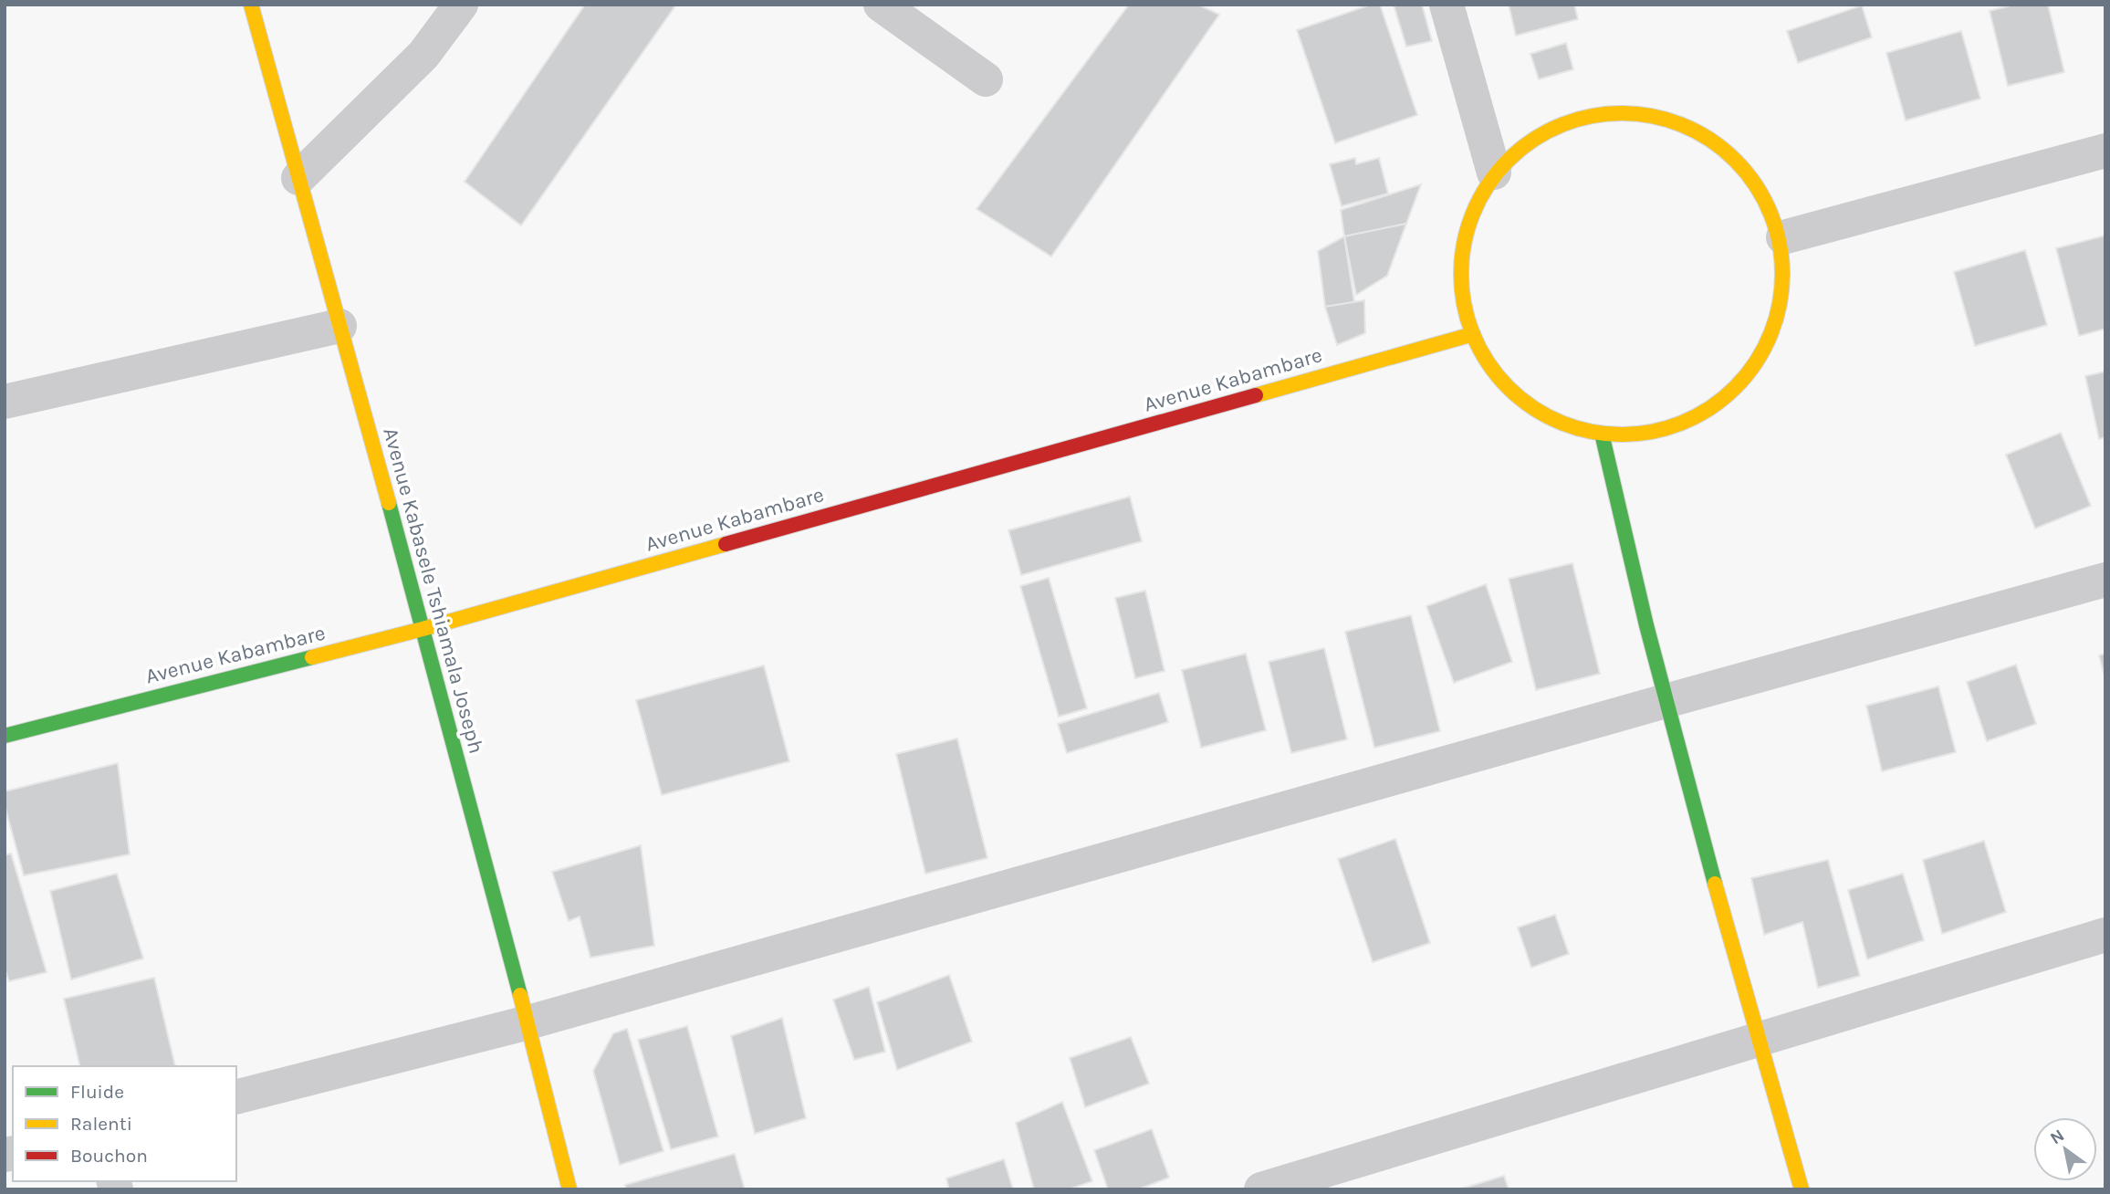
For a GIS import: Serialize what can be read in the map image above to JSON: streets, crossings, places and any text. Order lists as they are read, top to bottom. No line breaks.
{"streets":{"main road":["Avenue Kabambare","Avenue Kabasele Tshiamala Joseph"]},"crossings":[["Avenue Kabambare","Avenue Kabasele Tshiamala Joseph"]],"legend":["Fluide","Ralenti","Bouchon"],"north":"top left"}
